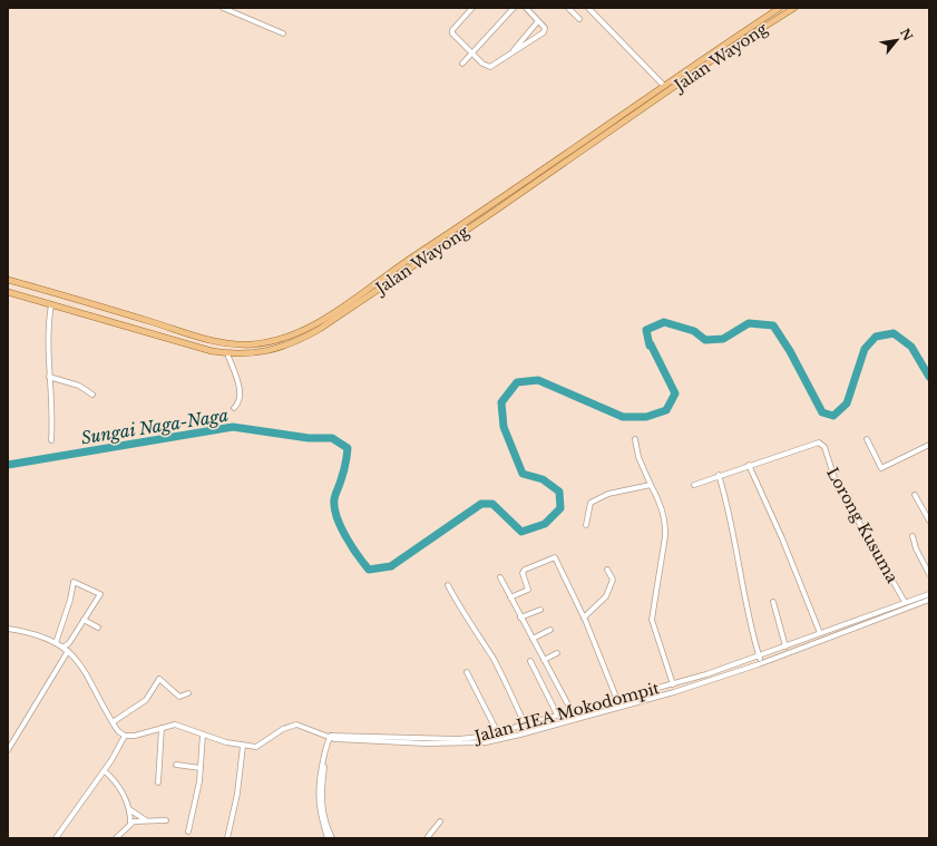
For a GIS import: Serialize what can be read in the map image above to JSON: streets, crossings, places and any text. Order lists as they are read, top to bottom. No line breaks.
{"streets":{"main road":["Jalan Wayong"],"street":["Lorong Kusuma","Jalan HEA Mokodompit"]},"crossings":[["Lorong Kusuma","Jalan HEA Mokodompit"]],"water":["Sungai Naga-Naga"],"north":"top right"}
